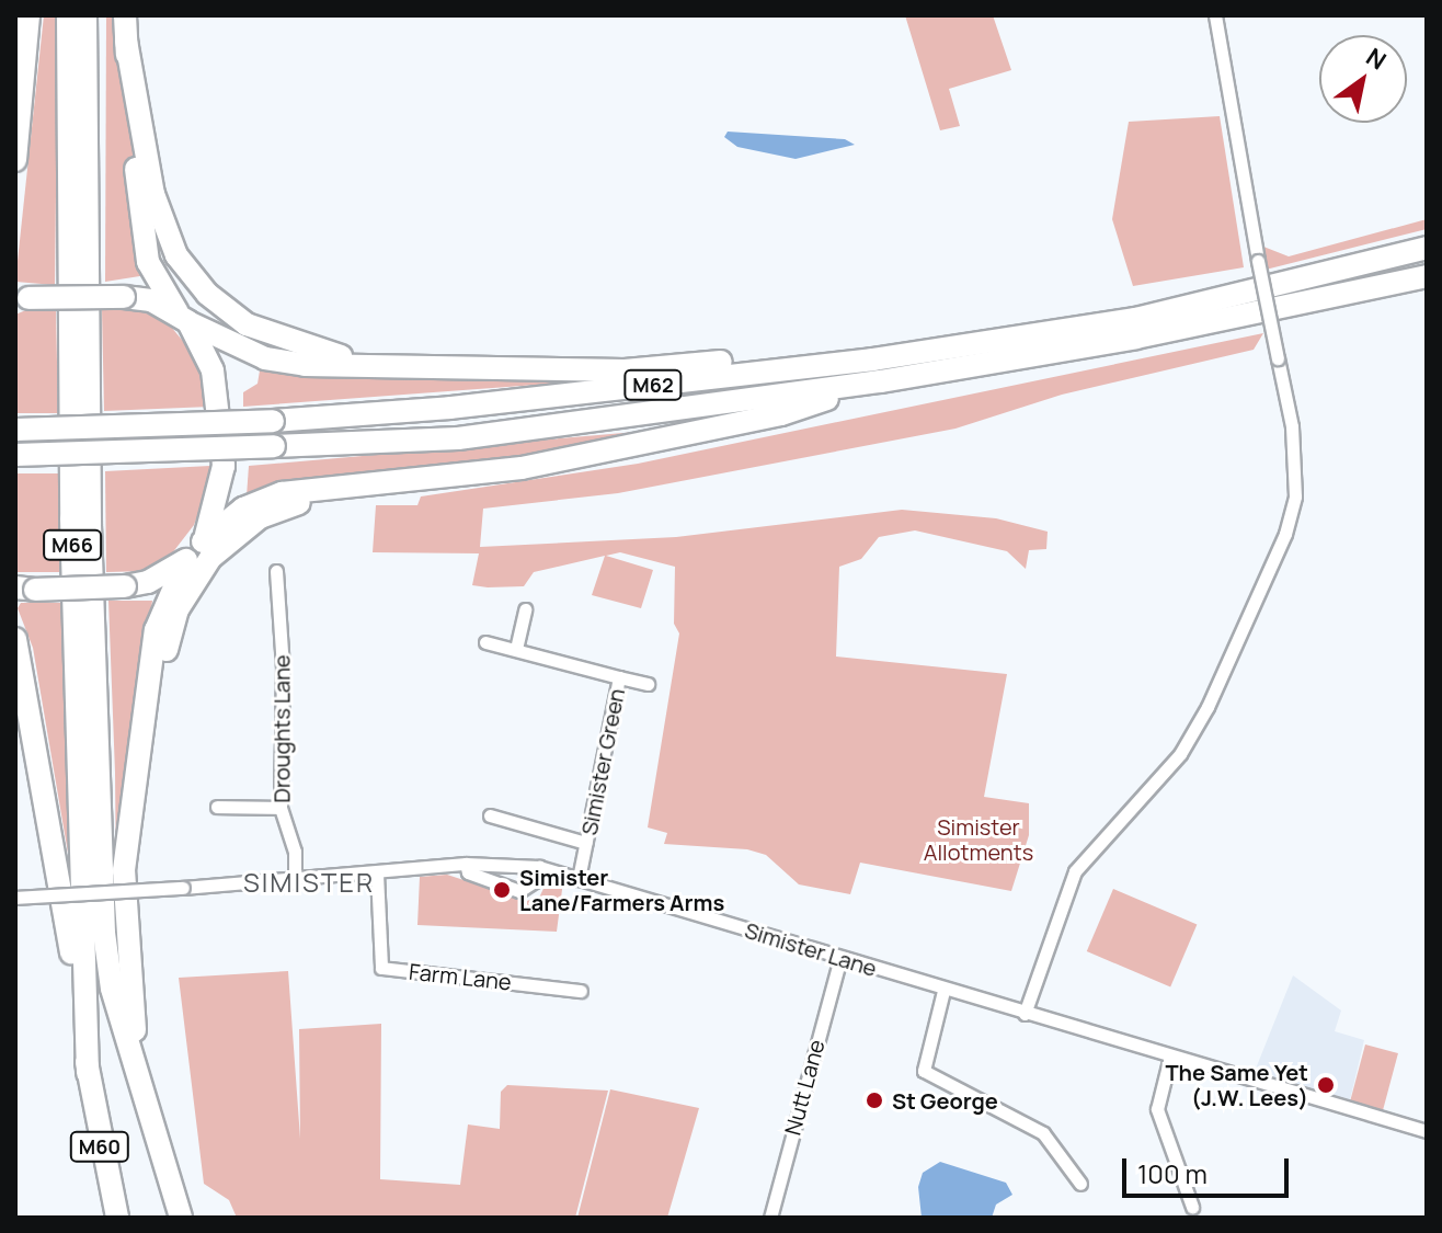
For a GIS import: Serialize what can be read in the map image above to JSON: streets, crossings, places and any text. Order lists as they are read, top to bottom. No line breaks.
{"streets":{"highway":["M62","M66","M60"],"street":["Droughts Lane","Simister Green","Simister Lane","Farm Lane","Nutt Lane"]},"crossings":[["M66","M60"],["Droughts Lane","Simister Lane"],["Simister Green","Simister Lane"],["Simister Lane","Farm Lane"],["Simister Lane","Nutt Lane"]],"districts":["SIMISTER"],"parks":["Simister Allotments"],"places":["Simister Lane/Farmers Arms","The Same Yet (J.W. Lees)","St George"],"scale_bar":"100 m","north":"top right"}
